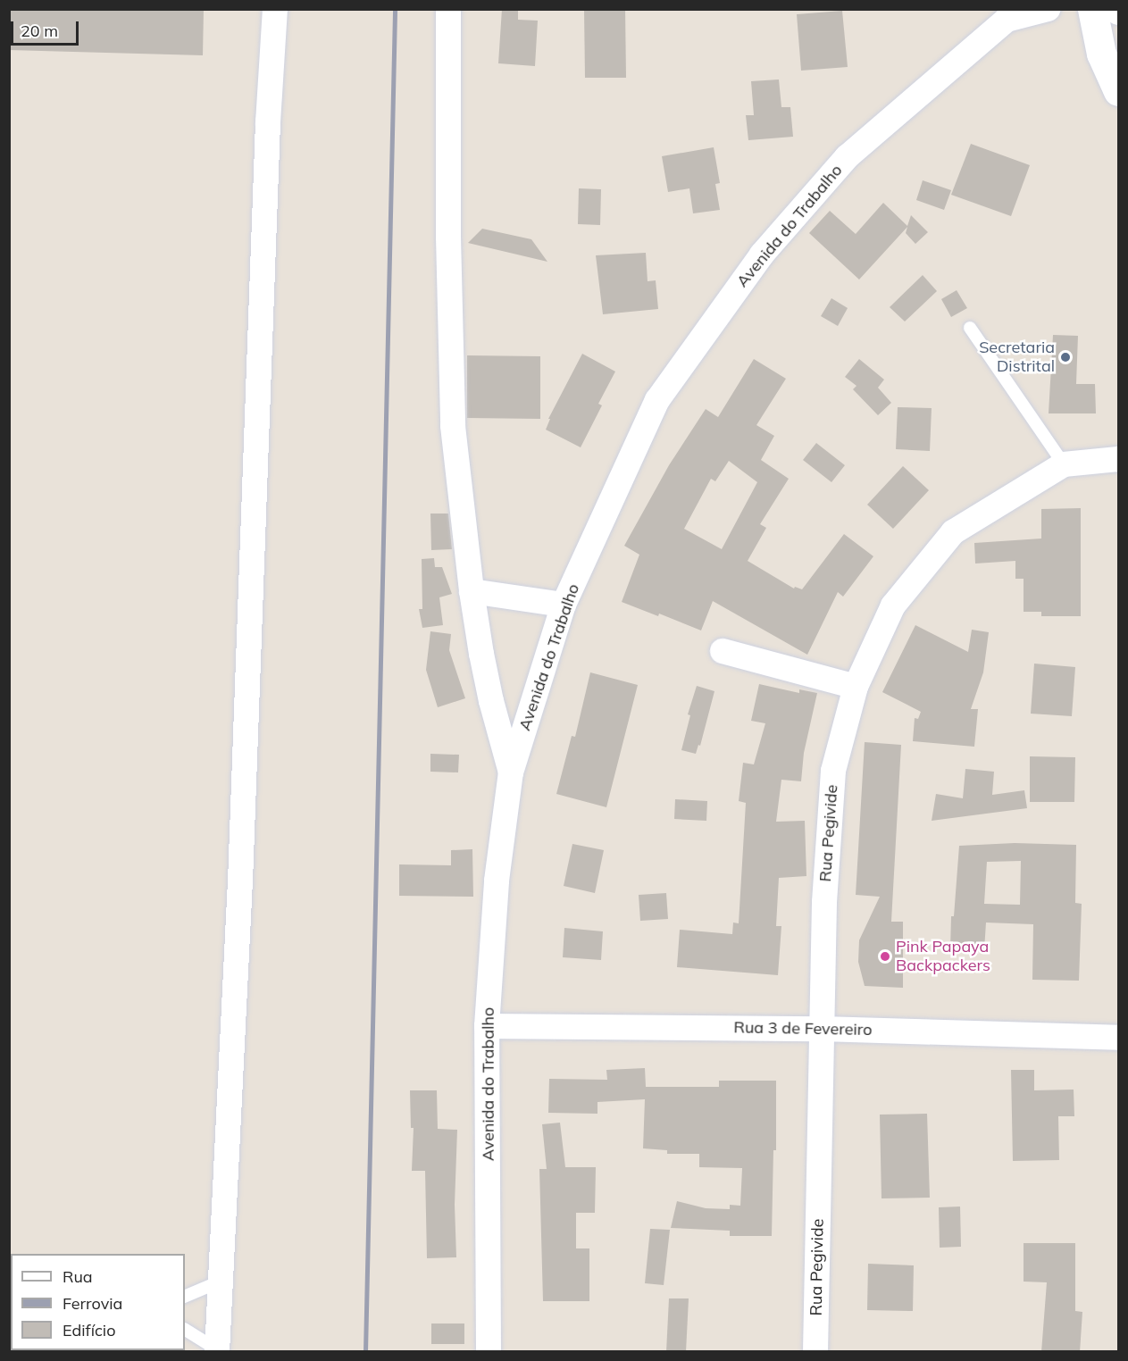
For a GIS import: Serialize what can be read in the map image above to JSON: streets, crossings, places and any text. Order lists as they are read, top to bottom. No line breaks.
{"streets":{"street":["Avenida do Trabalho","Rua Pegivide","Rua 3 de Fevereiro"]},"crossings":[["Avenida do Trabalho","Rua 3 de Fevereiro"],["Rua Pegivide","Rua 3 de Fevereiro"]],"places":["Secretaria Distrital","Pink Papaya Backpackers"],"legend":["Rua","Ferrovia","Edifício"],"scale_bar":"20 m"}
